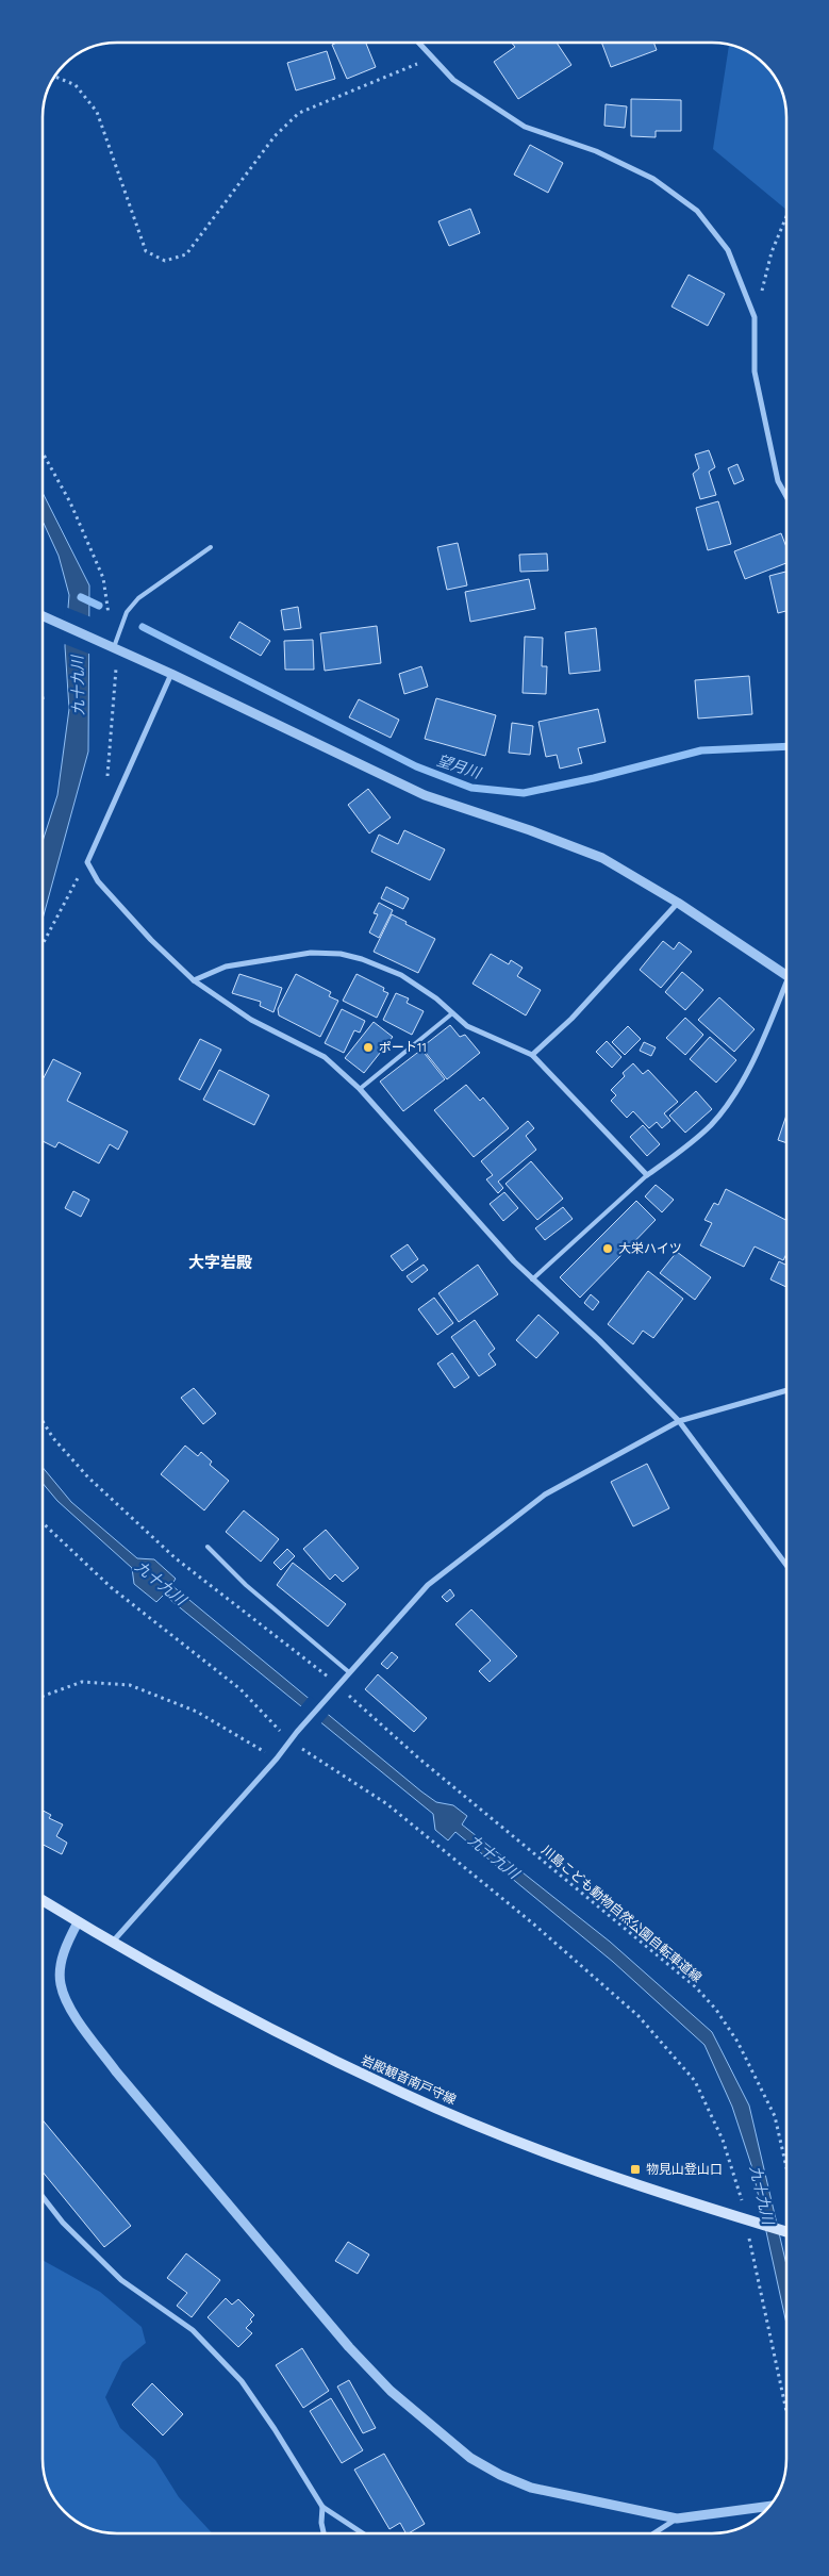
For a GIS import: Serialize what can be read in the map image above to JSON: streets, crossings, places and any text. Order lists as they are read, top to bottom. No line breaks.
{"streets":{"main road":["岩殿観音南戸守線"],"path":["川島こども動物自然公園自転車道線"]},"districts":["大字岩殿"],"water":["九十九川","望月川"],"places":{"other":["ポート11","大栄ハイツ"],"transit":["物見山登山口"]}}
